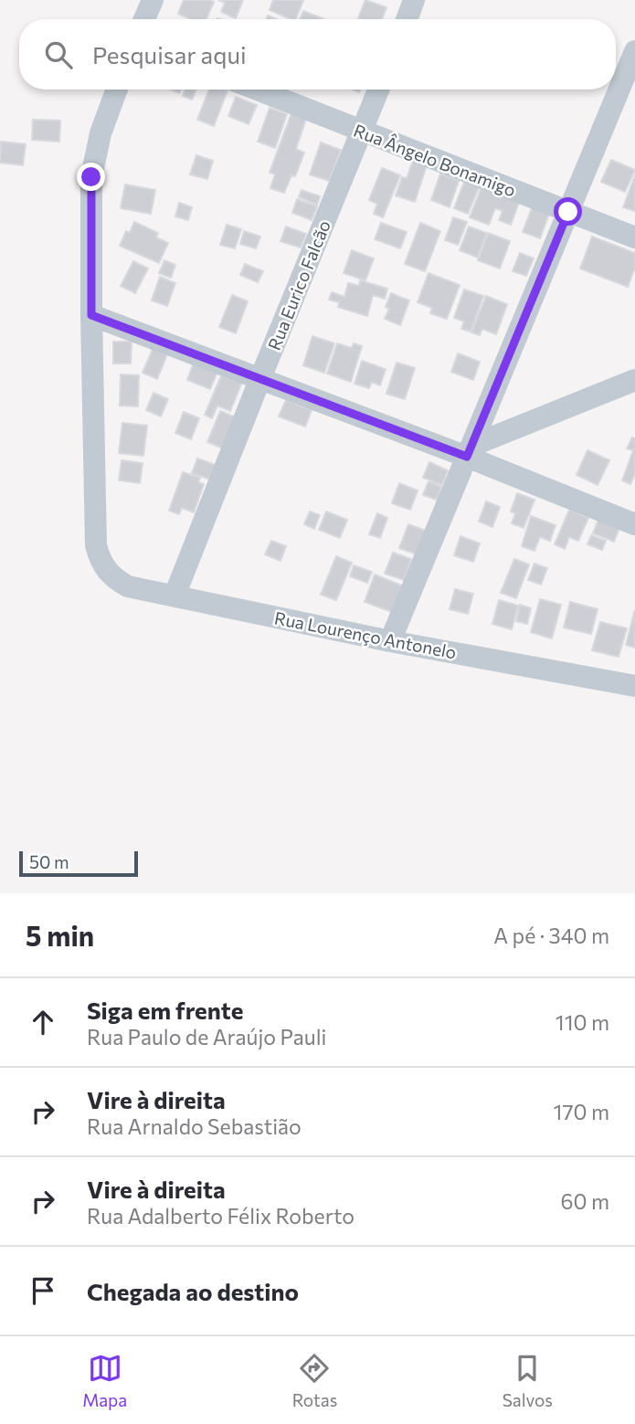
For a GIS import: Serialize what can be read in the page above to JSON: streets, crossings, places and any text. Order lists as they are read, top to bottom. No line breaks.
{"streets":{"street":["Rua Ângelo Bonamigo","Rua Eurico Falcão","Rua Lourenço Antonelo"]},"crossings":[["Rua Ângelo Bonamigo","Rua Eurico Falcão"],["Rua Eurico Falcão","Rua Lourenço Antonelo"]],"scale_bar":"50 m","page":{"search":"Pesquisar aqui","scale":"50 m","heading":["5 min","A pé · 340 m"],"list":[["Siga em frente","Rua Paulo de Araújo Pauli","110 m"],["Vire à direita","Rua Arnaldo Sebastião","170 m"],["Vire à direita","Rua Adalberto Félix Roberto","60 m"],"Chegada ao destino"],"nav":["Mapa","Rotas","Salvos"]}}
